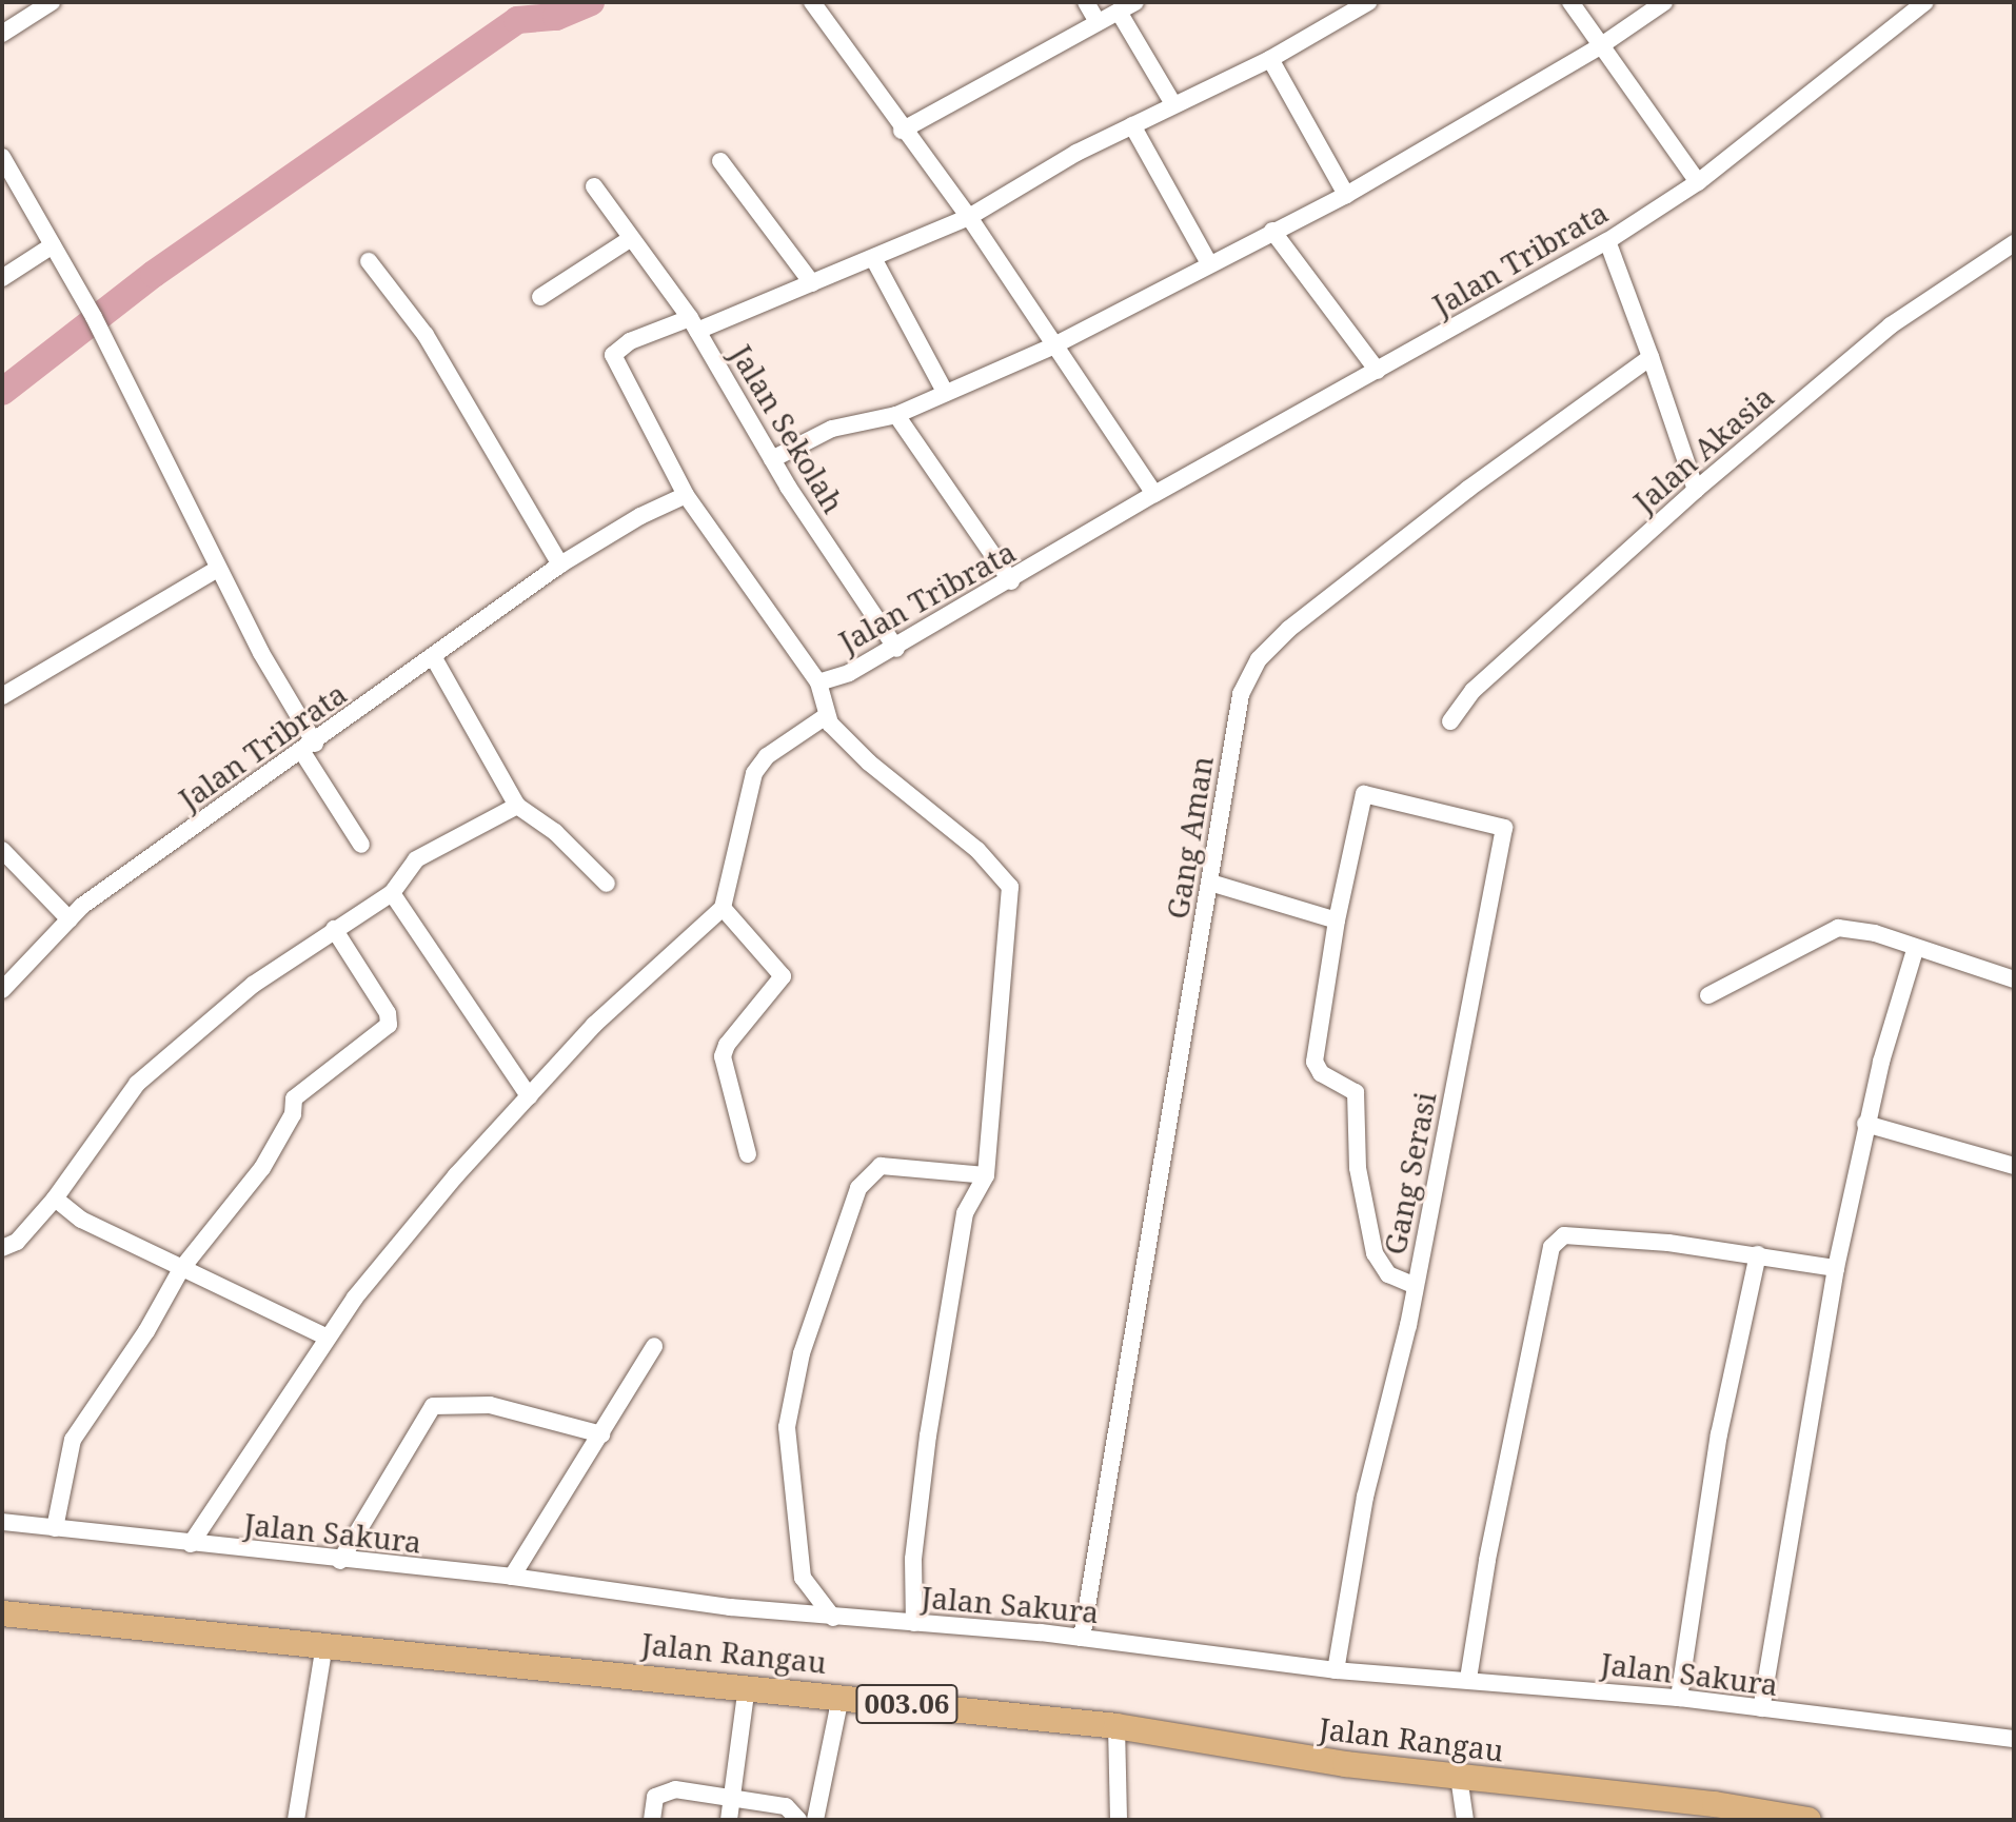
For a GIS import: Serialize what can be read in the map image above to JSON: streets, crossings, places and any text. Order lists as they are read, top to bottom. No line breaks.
{"streets":{"main road":["Jalan Rangau","003.06"],"street":["Jalan Tribrata","Jalan Sekolah","Jalan Akasia","Gang Aman","Gang Serasi","Jalan Sakura"]},"crossings":[["Jalan Tribrata","Jalan Sekolah"],["Gang Aman","Jalan Sakura"],["Gang Serasi","Jalan Sakura"]]}
